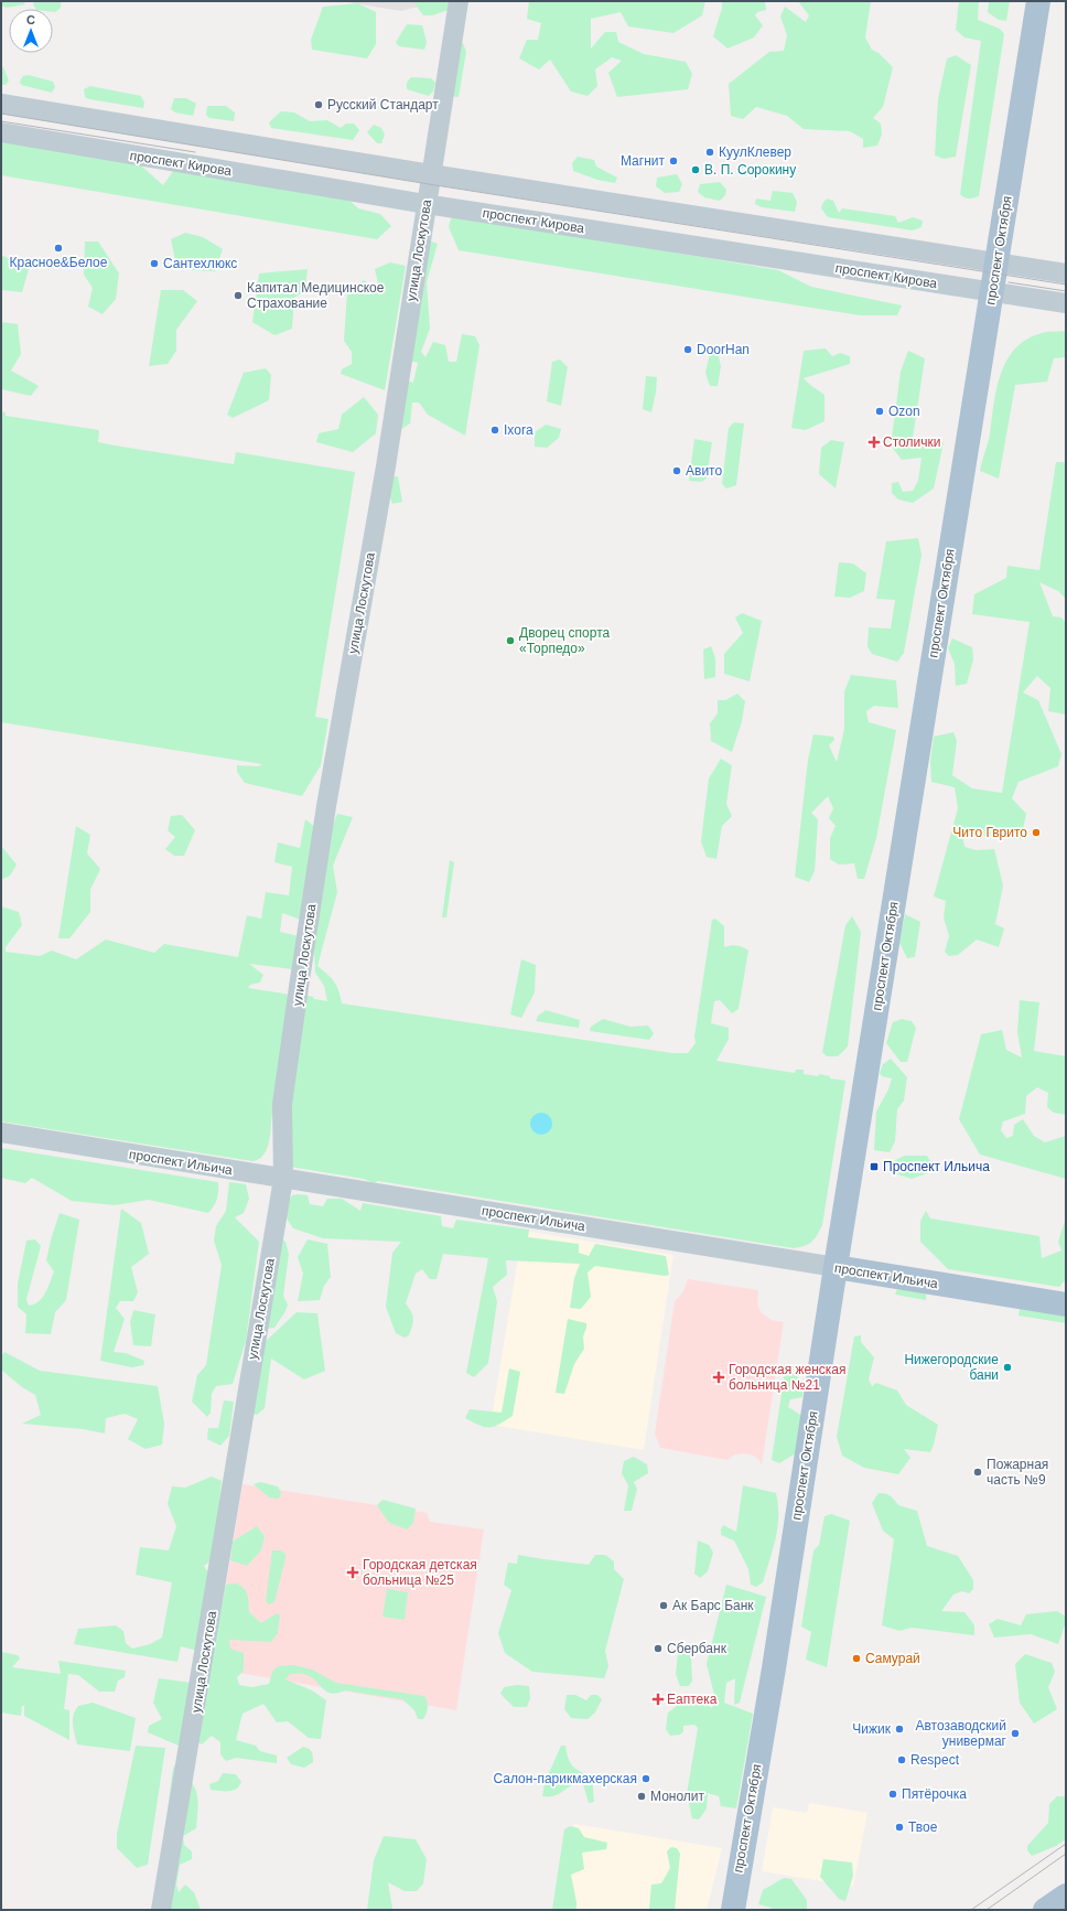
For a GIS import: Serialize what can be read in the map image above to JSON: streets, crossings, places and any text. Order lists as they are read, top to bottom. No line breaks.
{"streets":{"main road":["проспект Октября","проспект Ильича"],"street":["проспект Кирова","улица Лоскутова"]},"crossings":[["проспект Кирова","улица Лоскутова"],["проспект Кирова","проспект Октября"],["улица Лоскутова","проспект Ильича"],["проспект Октября","проспект Ильича"]],"places":{"other":["Русский Стандарт","КуулКлевер","Магнит","В. П. Сорокину","Красное&Белое","Сантехлюкс","Капитал Медицинское Страхование","DoorHan","Ozon","Ixora","Авито","Дворец спорта «Торпедо»","Чито Гврито","Нижегородские бани","Пожарная часть №9","Ак Барс Банк","Сбербанк","Самурай","Чижик","Автозаводский универмаг","Respect","Салон-парикмахерская","Пятёрочка","Монолит","Твое"],"health":["Столички","Городская женская больница №21","Городская детская больница №25","Еаптека"],"transit":["Проспект Ильича"]},"north":"top"}
